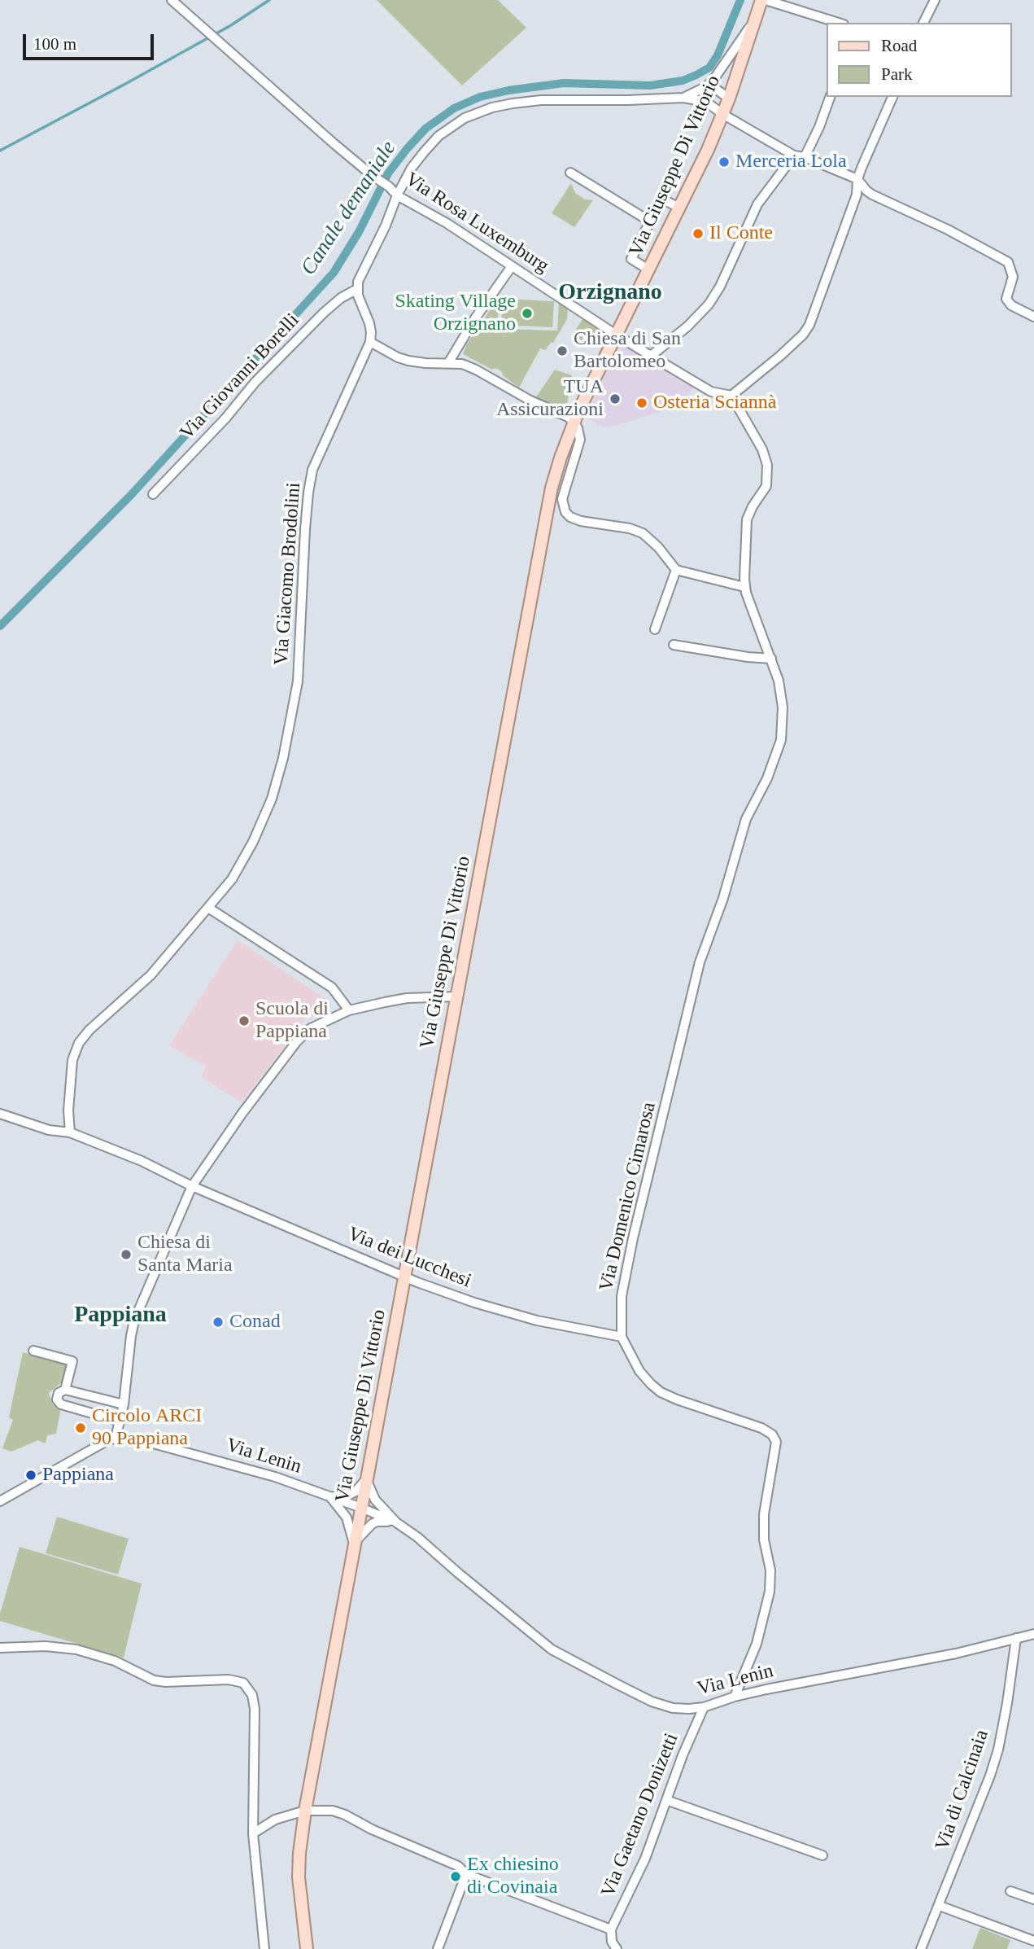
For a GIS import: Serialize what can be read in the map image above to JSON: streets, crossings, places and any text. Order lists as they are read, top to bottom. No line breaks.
{"streets":{"main road":["Via Giuseppe Di Vittorio"],"street":["Via Rosa Luxemburg","Via Giovanni Borelli","Via Giacomo Brodolini","Via Domenico Cimarosa","Via dei Lucchesi","Via Lenin","Via di Calcinaia","Via Gaetano Donizetti"]},"crossings":[["Via Giuseppe Di Vittorio","Via Rosa Luxemburg"],["Via Giuseppe Di Vittorio","Via dei Lucchesi"],["Via Giuseppe Di Vittorio","Via Lenin"],["Via Rosa Luxemburg","Via Domenico Cimarosa"],["Via Domenico Cimarosa","Via dei Lucchesi"],["Via Domenico Cimarosa","Via Lenin"],["Via Lenin","Via di Calcinaia"],["Via Lenin","Via Gaetano Donizetti"]],"districts":["Orzignano","Pappiana"],"water":["Canale demaniale"],"places":["Merceria Lola","Il Conte","Skating Village Orzignano","Chiesa di San Bartolomeo","TUA Assicurazioni","Osteria Sciannà","Scuola di Pappiana","Chiesa di Santa Maria","Conad","Circolo ARCI 90 Pappiana","Pappiana","Ex chiesino di Covinaia"],"legend":["Road","Park"],"scale_bar":"100 m"}
